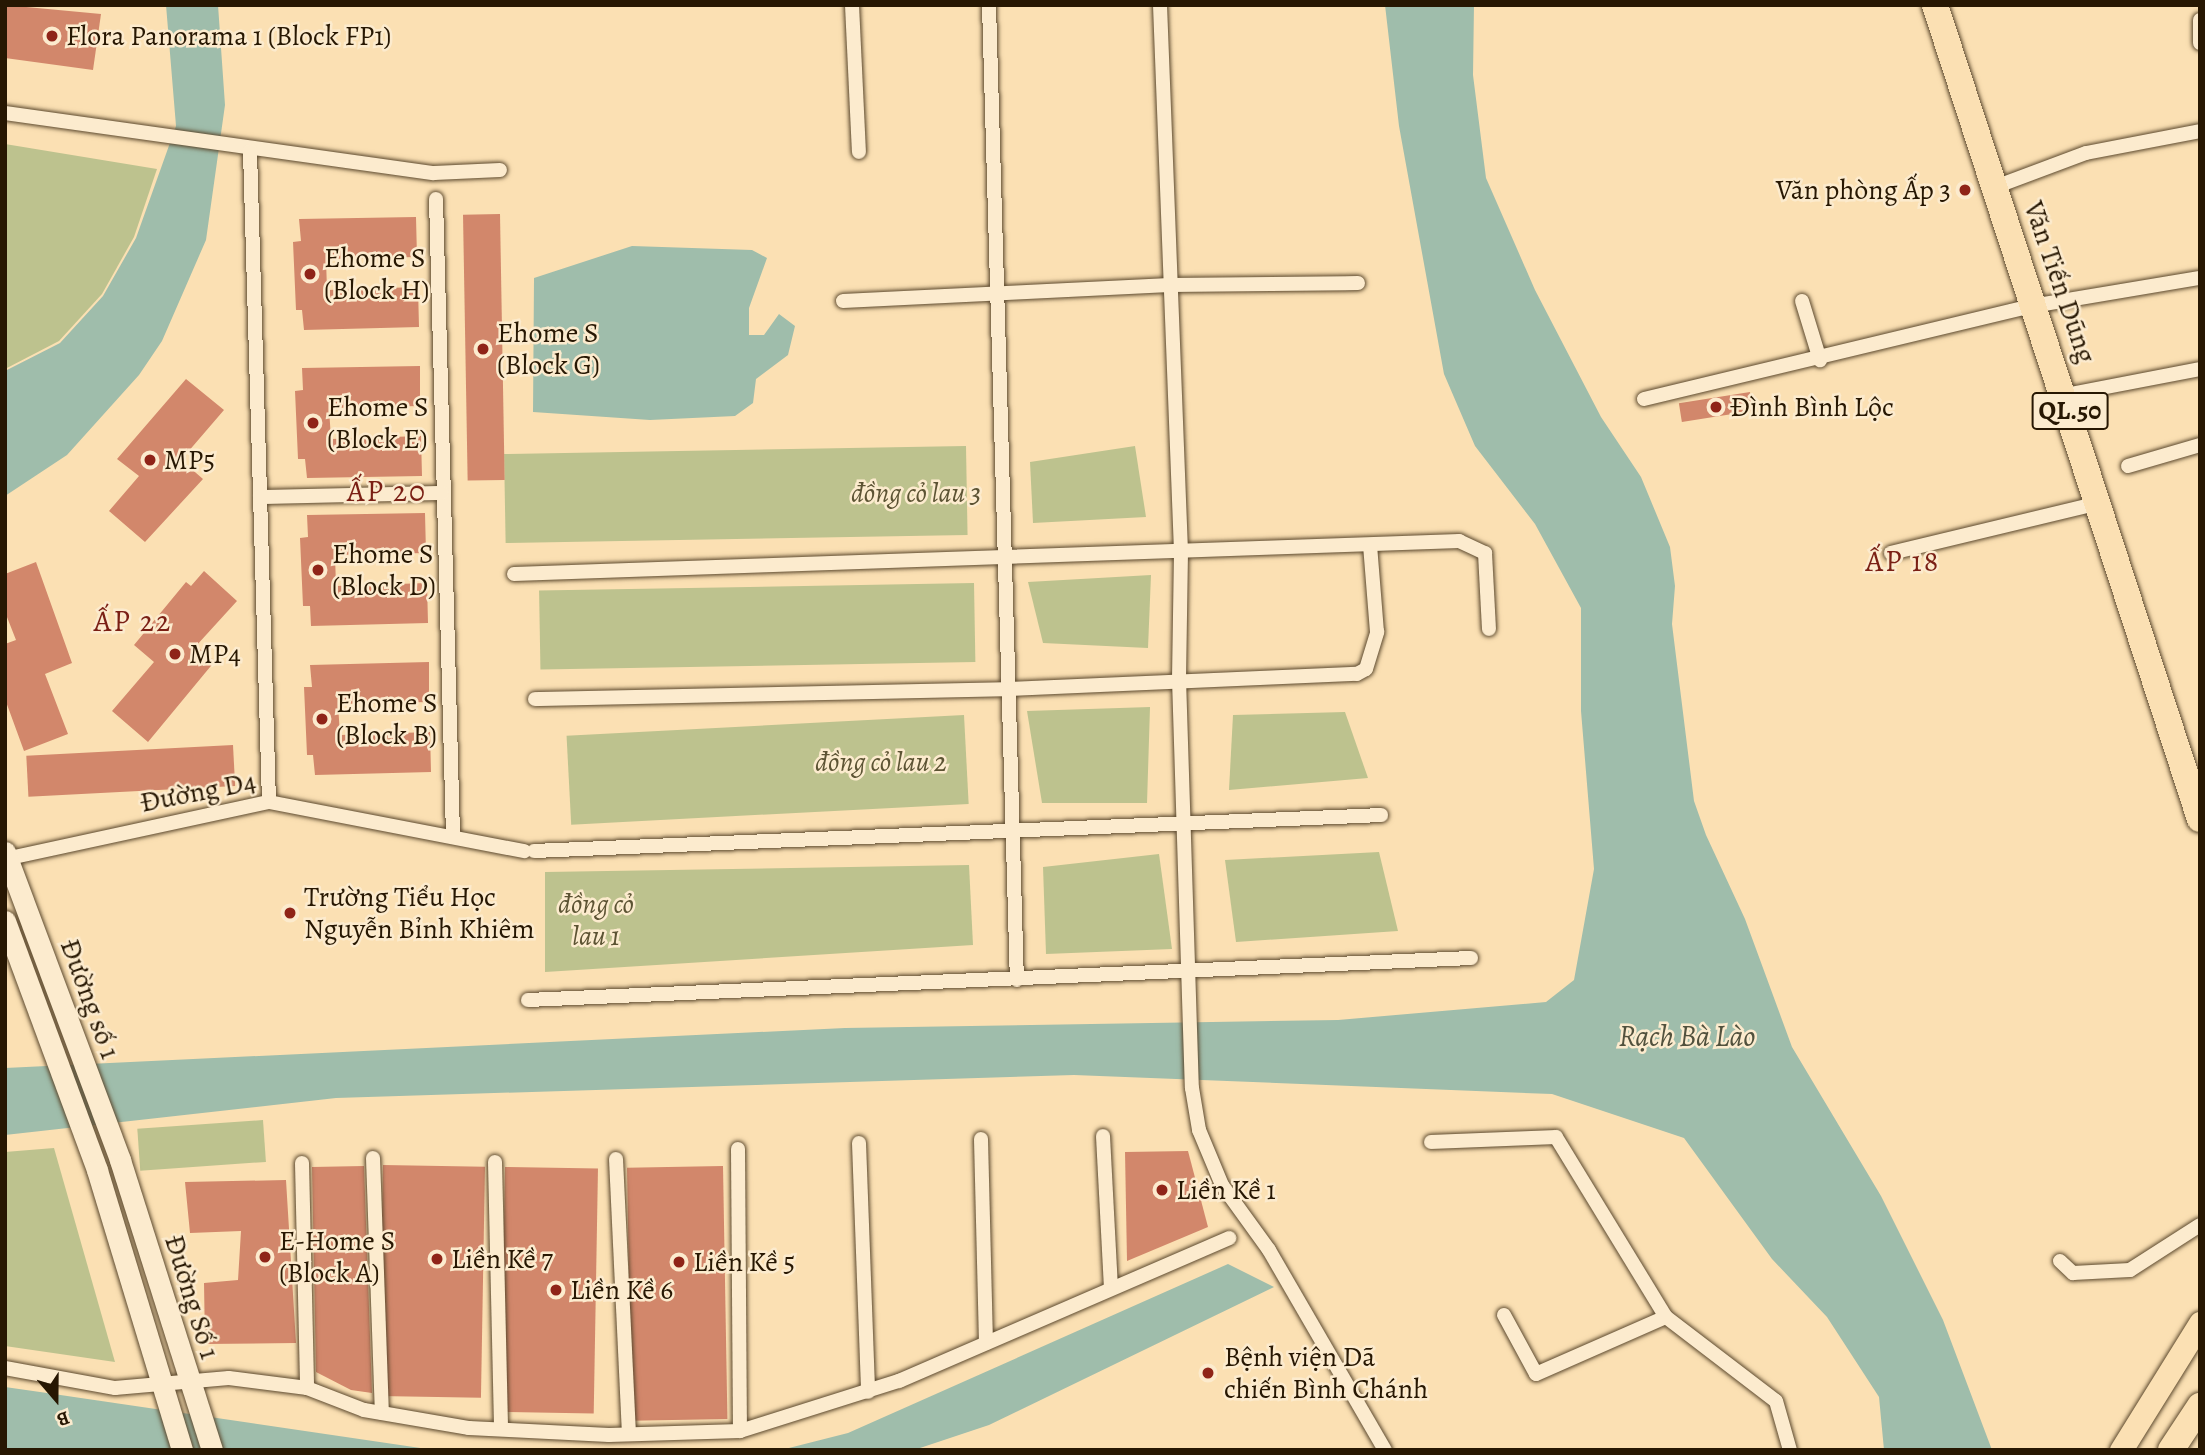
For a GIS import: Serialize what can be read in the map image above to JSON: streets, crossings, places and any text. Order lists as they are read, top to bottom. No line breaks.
{"streets":{"highway":["Văn Tiến Dũng","QL.50"],"street":["Đường D4","Đường số 1","Đường Số 1"]},"crossings":[["Đường D4","Đường số 1"],["Đường số 1","Đường Số 1"]],"districts":["ẤP 20","ẤP 18","ẤP 22"],"water":["Rạch Bà Lào"],"parks":["đồng cỏ lau 3","đồng cỏ lau 2","đồng cỏ lau 1"],"places":["Flora Panorama 1 (Block FP1)","Văn phòng Ấp 3","Ehome S (Block H)","Ehome S (Block G)","Đình Bình Lộc","Ehome S (Block E)","MP5","Ehome S (Block D)","MP4","Ehome S (Block B)","Trường Tiểu Học Nguyễn Bỉnh Khiêm","Liền Kề 1","E-Home S (Block A)","Liền Kề 7","Liền Kề 5","Liền Kề 6","Bệnh viện Dã chiến Bình Chánh"],"north":"bottom"}
